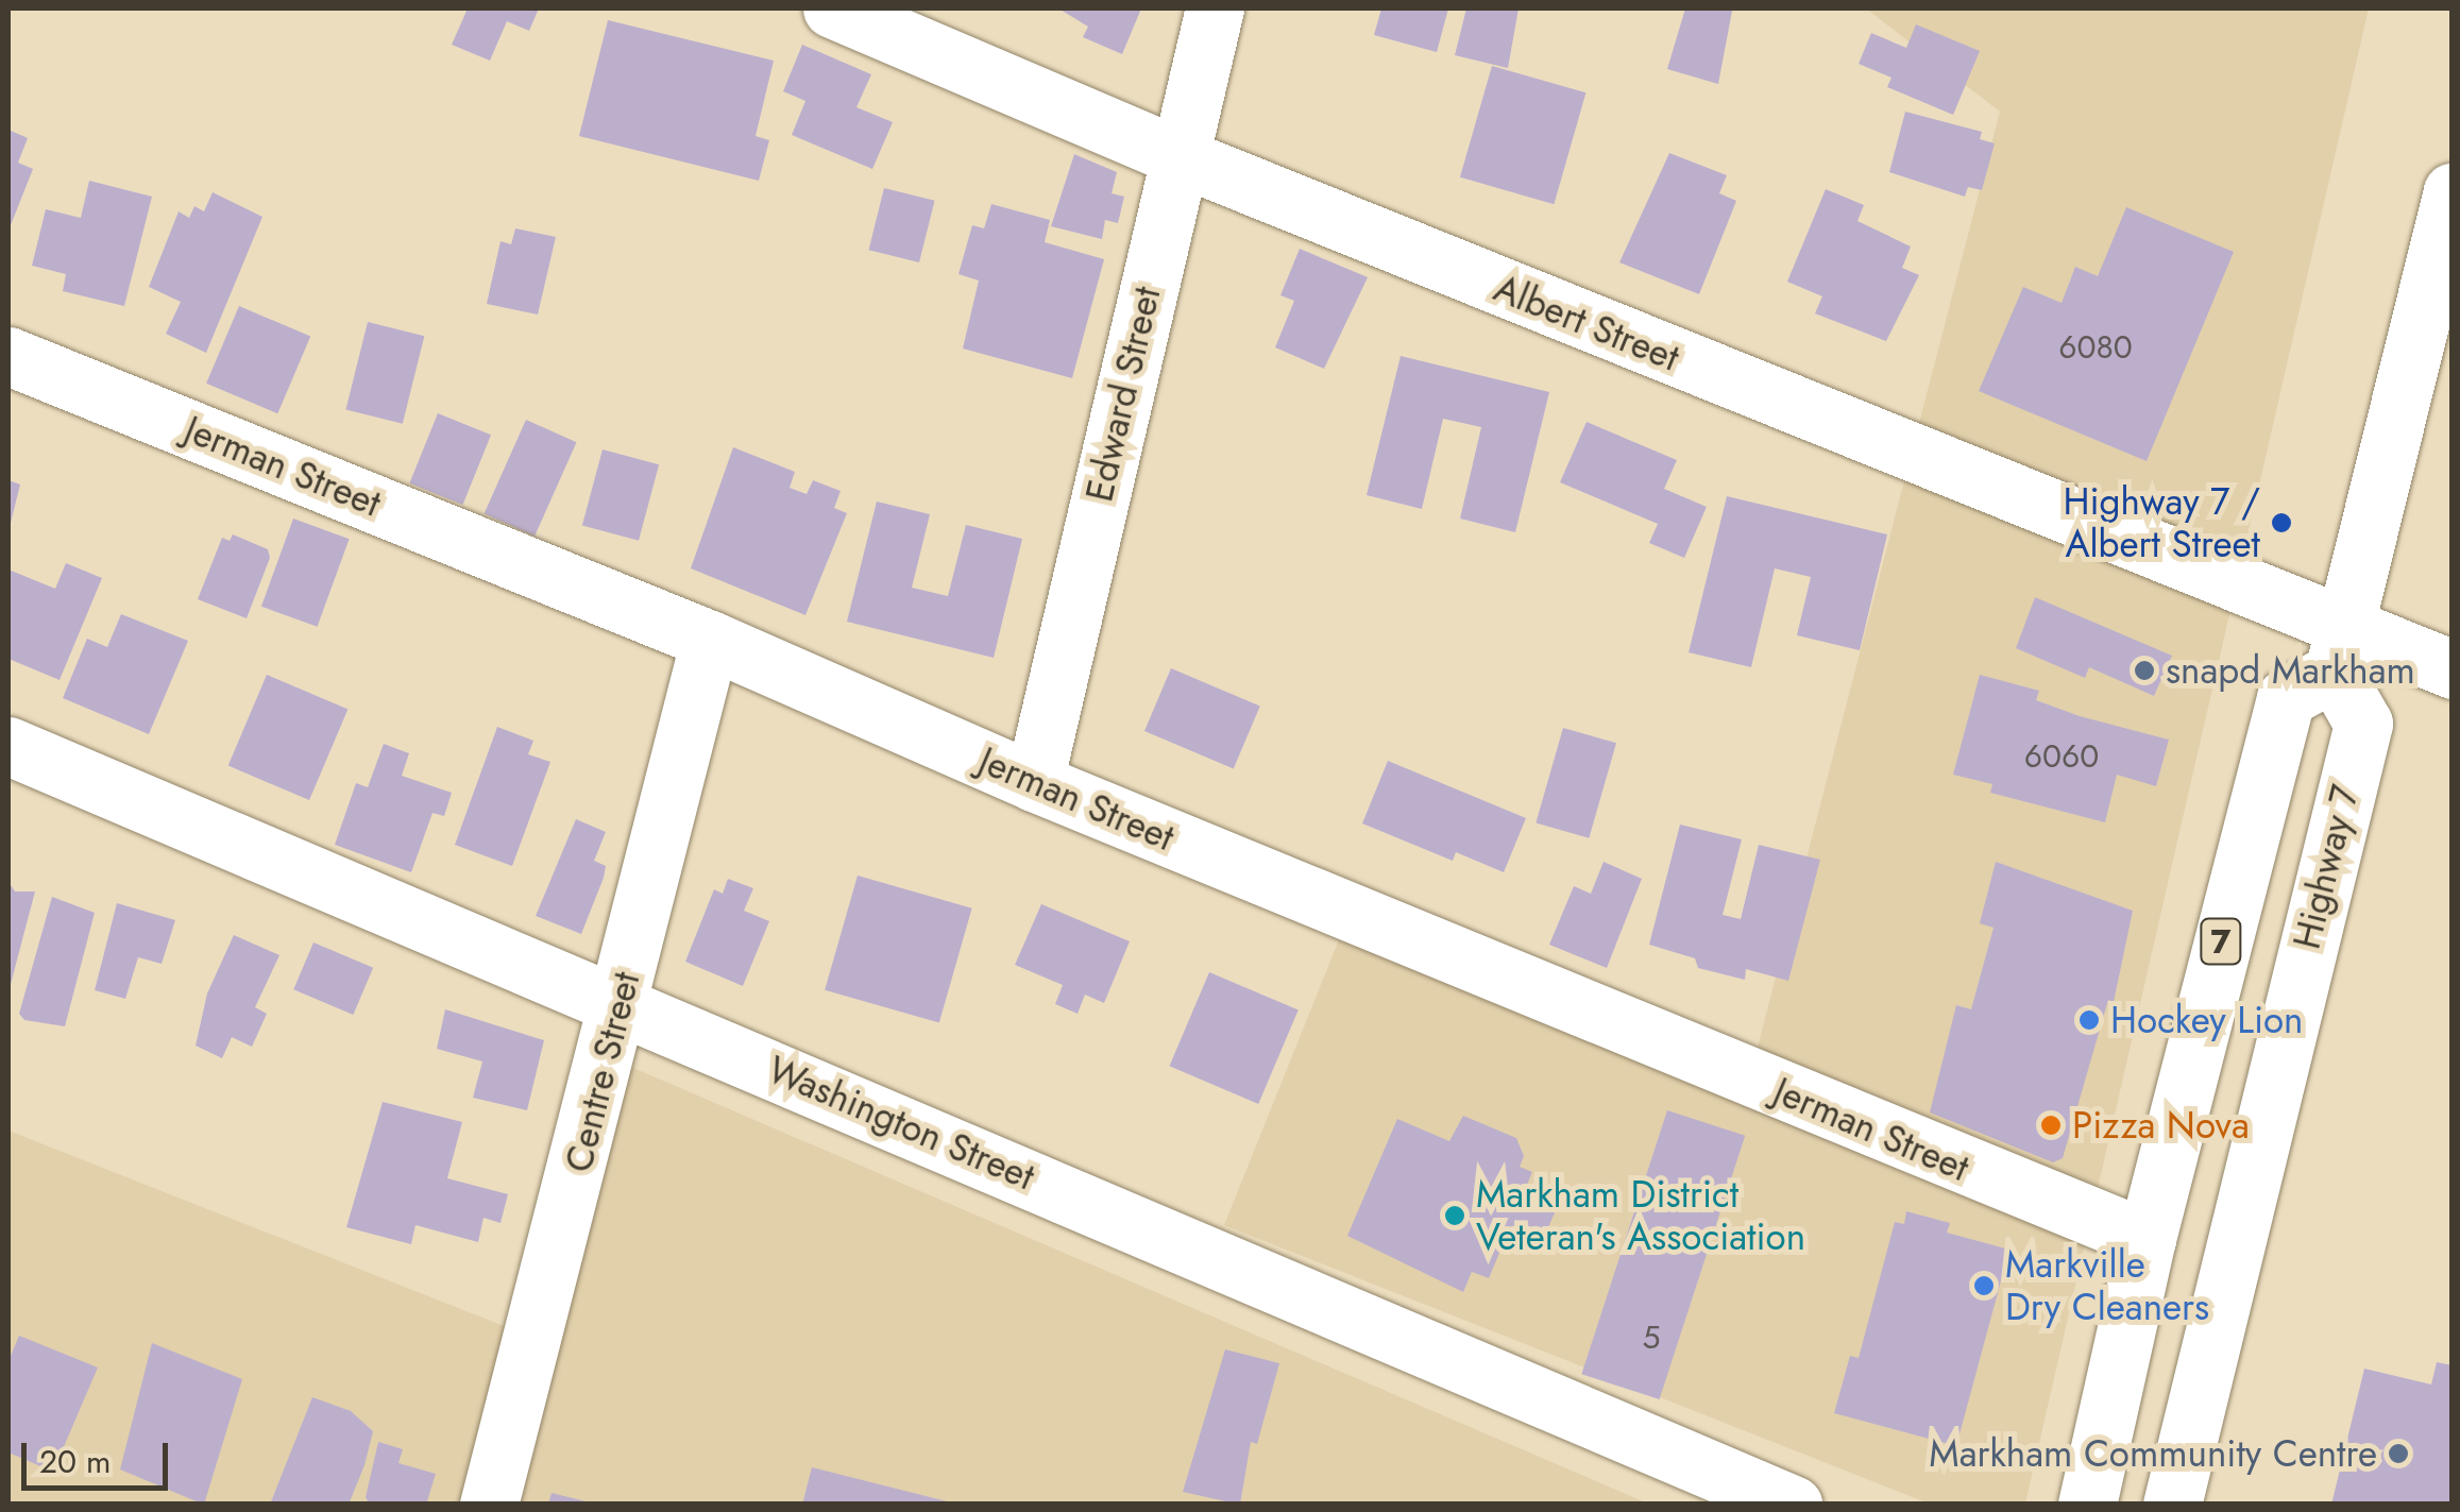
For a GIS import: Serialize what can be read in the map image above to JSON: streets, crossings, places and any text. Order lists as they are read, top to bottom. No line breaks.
{"streets":{"street":["Albert Street","Edward Street","Jerman Street","Highway 7","7","Centre Street","Washington Street"]},"crossings":[["Albert Street","Edward Street"],["Albert Street","Highway 7"],["Albert Street","7"],["Edward Street","Jerman Street"],["Jerman Street","7"],["Jerman Street","Centre Street"],["Highway 7","7"],["Centre Street","Washington Street"]],"places":["Highway 7 / Albert Street","snapd Markham","Hockey Lion","Pizza Nova","Markham District Veteran's Association","Markville Dry Cleaners","Markham Community Centre"],"house_numbers":["6080","6060","5"],"scale_bar":"20 m"}
